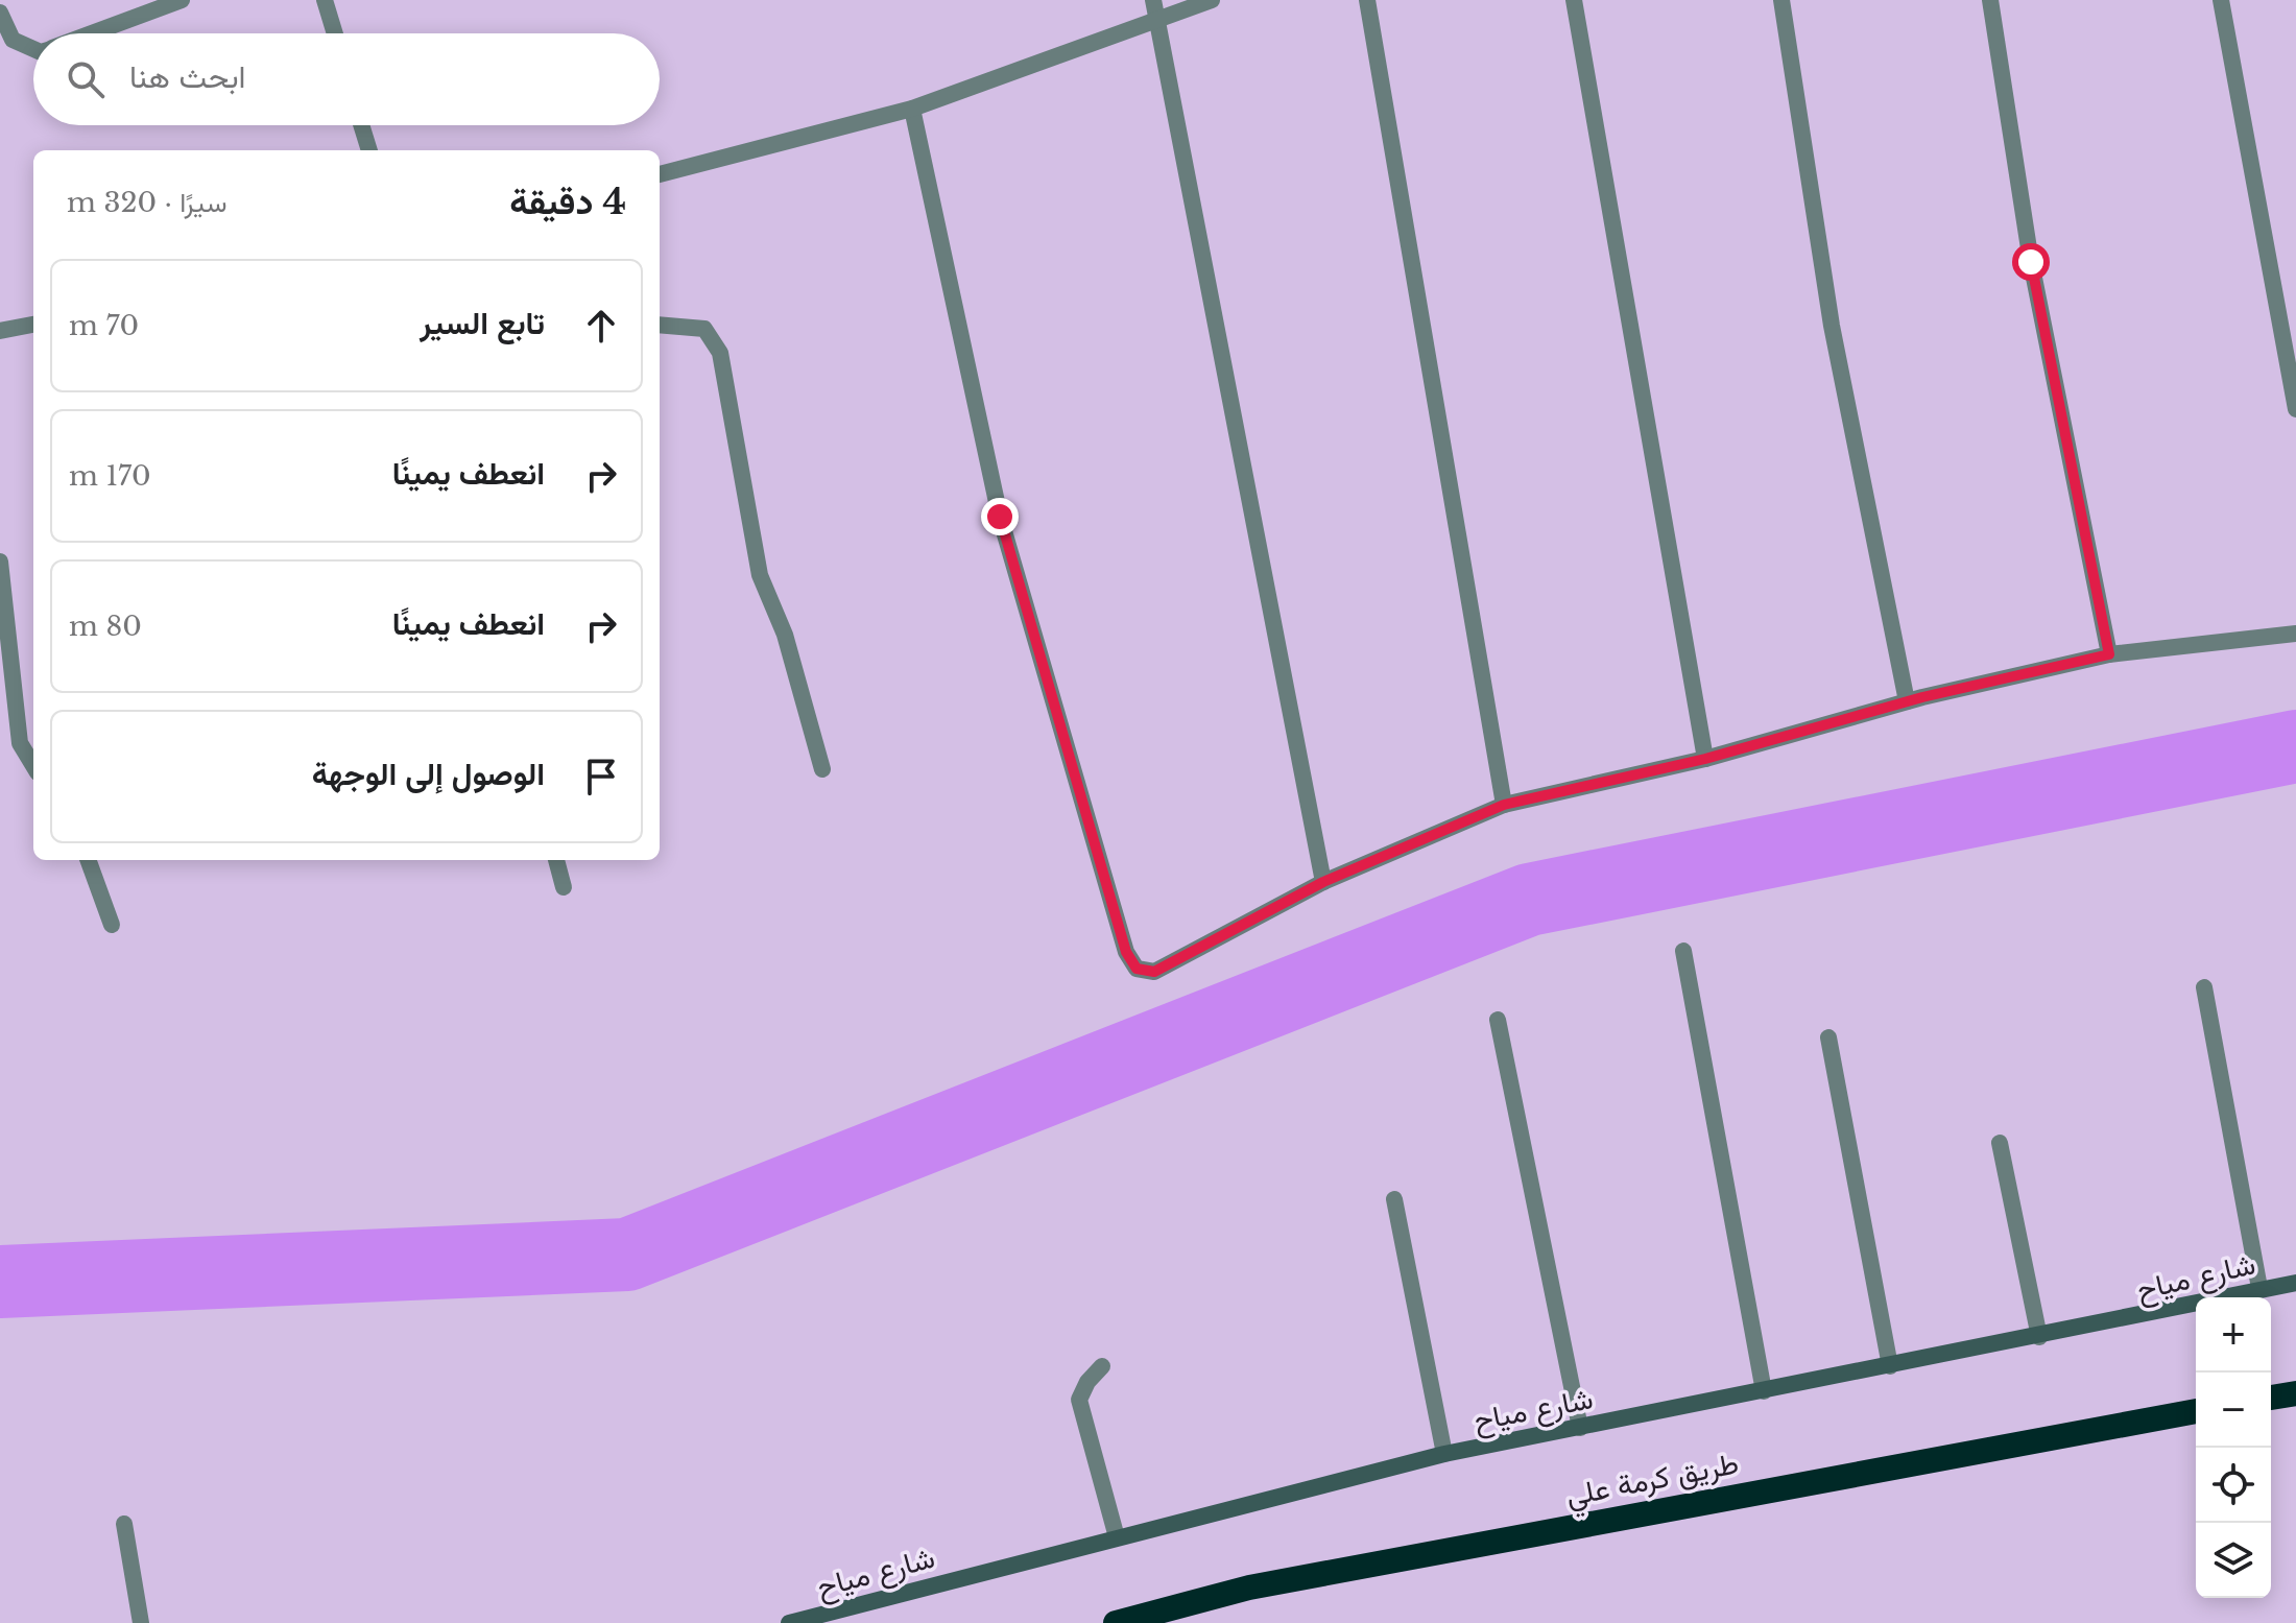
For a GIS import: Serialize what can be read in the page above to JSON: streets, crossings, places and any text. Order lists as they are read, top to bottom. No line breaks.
{"streets":{"highway":["طريق كرمة علي"],"street":["شارع مياح"]},"page":{"search":"ابحث هنا","heading":["4 دقيقة","سيرًا · 320 m"],"list":[["تابع السير","70 m"],["انعطف يمينًا","170 m"],["انعطف يمينًا","80 m"],"الوصول إلى الوجهة"],"map_buttons":["+","−"]}}
